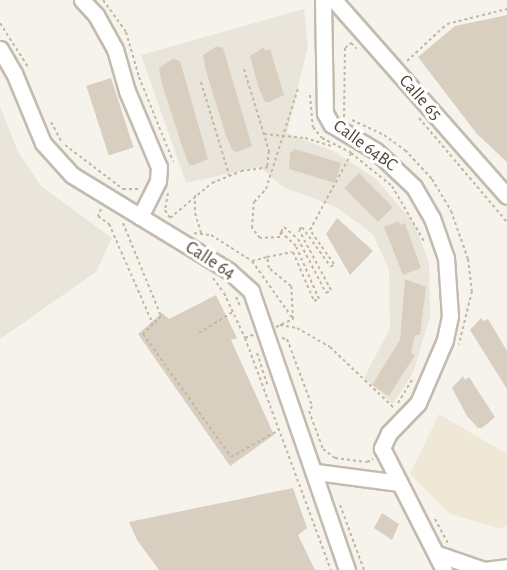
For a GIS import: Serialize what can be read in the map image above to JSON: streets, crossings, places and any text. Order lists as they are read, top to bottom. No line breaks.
{"streets":{"street":["Calle 65","Calle 64BC","Calle 64"]}}
